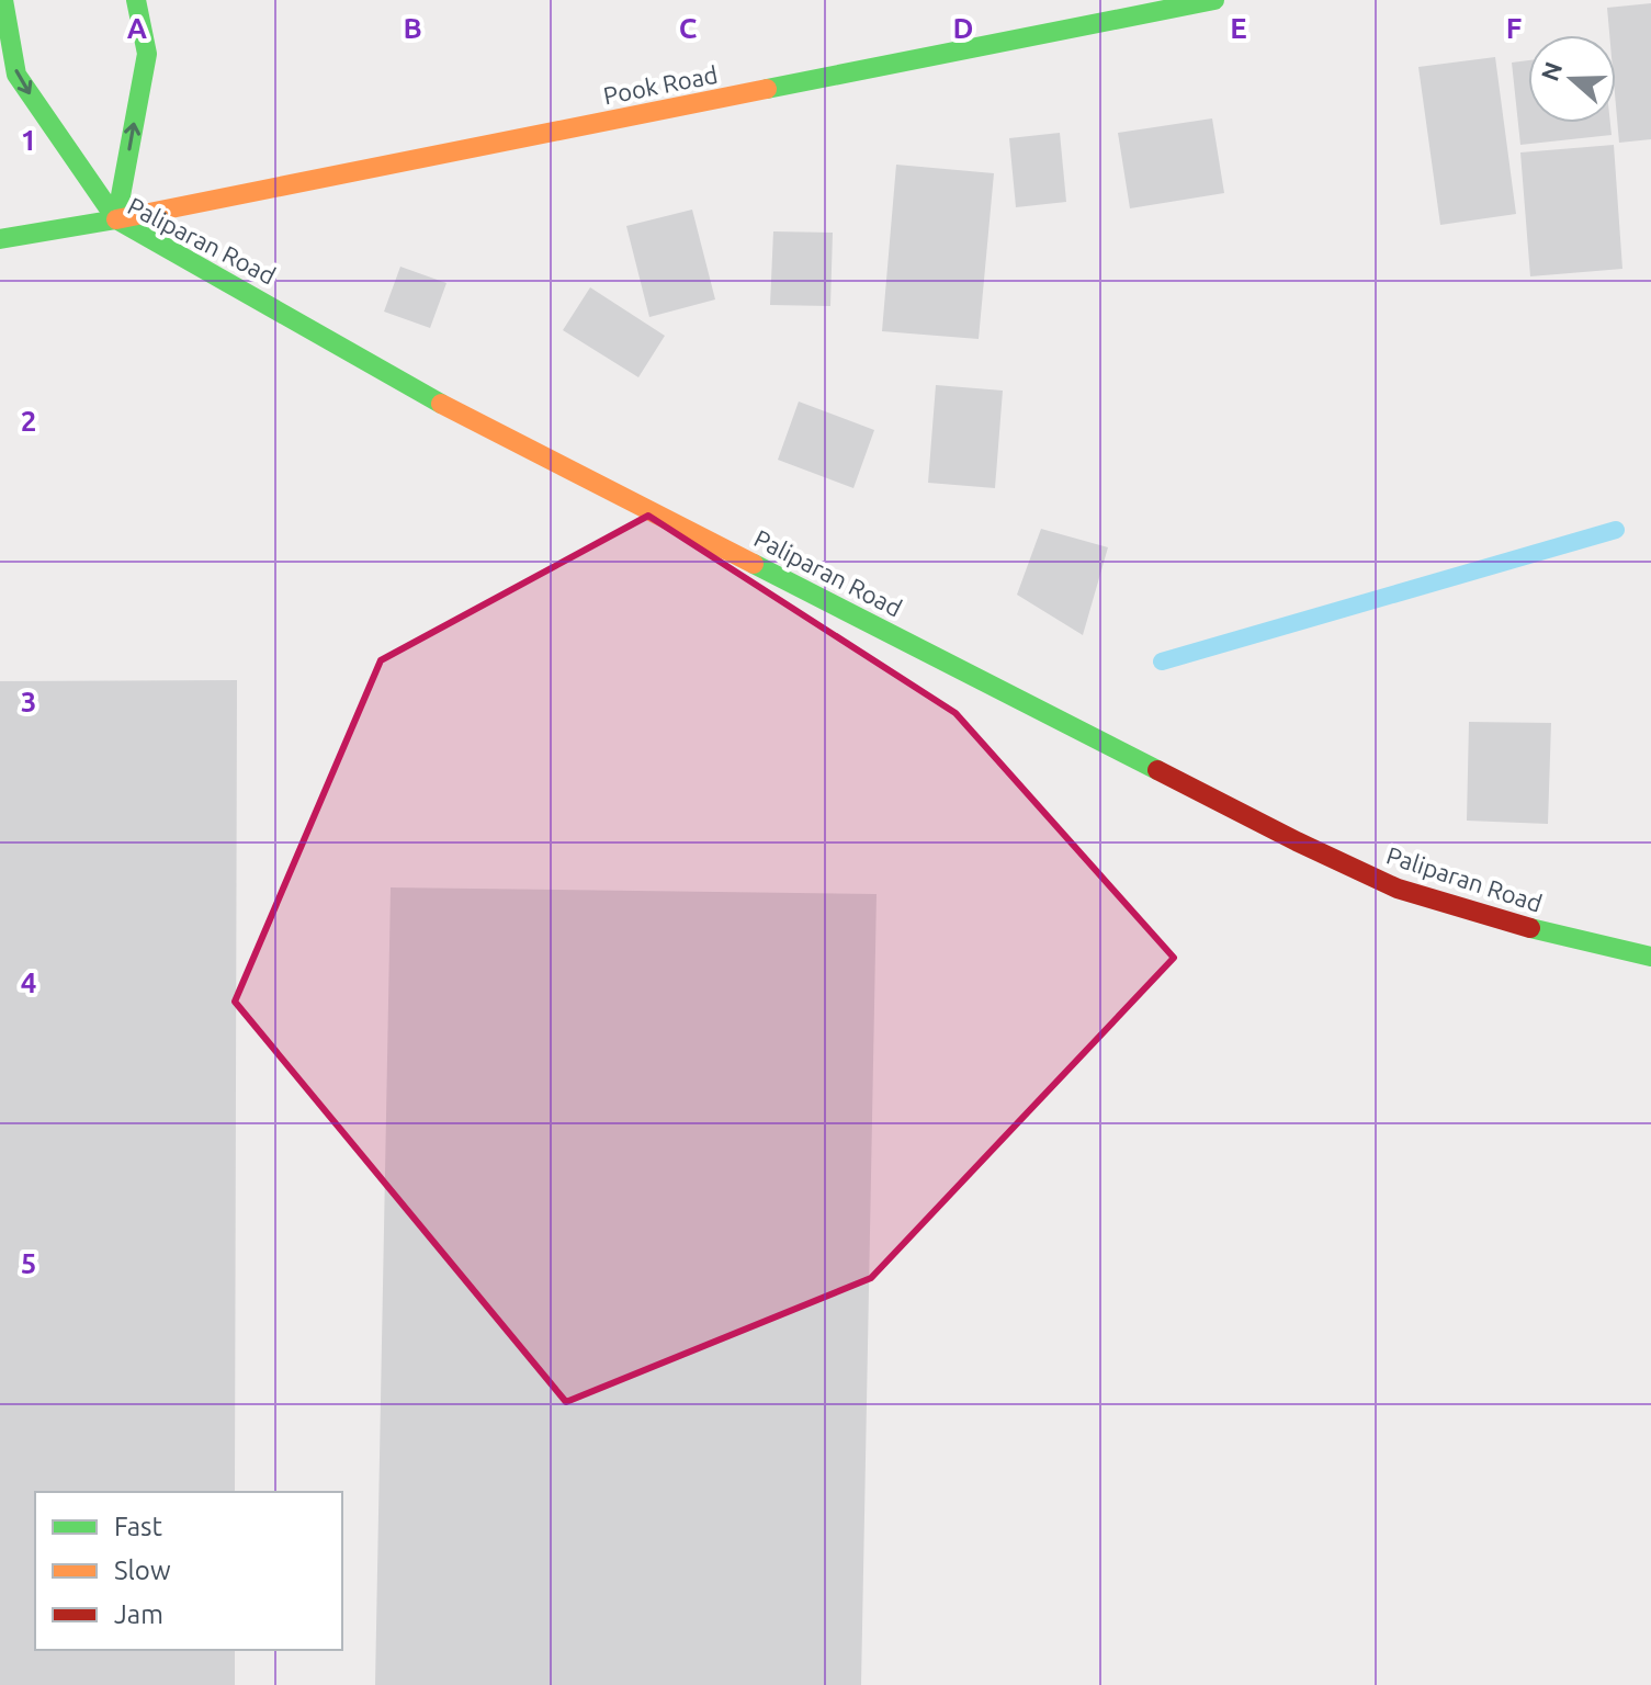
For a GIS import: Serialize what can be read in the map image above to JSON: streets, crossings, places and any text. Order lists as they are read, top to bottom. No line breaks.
{"streets":{"main road":["Pook Road","Paliparan Road"]},"crossings":[["Pook Road","Paliparan Road"]],"legend":["Fast","Slow","Jam"],"north":"left","grid":{"columns":["A","B","C","D","E","F"],"rows":["1","2","3","4","5"]}}
